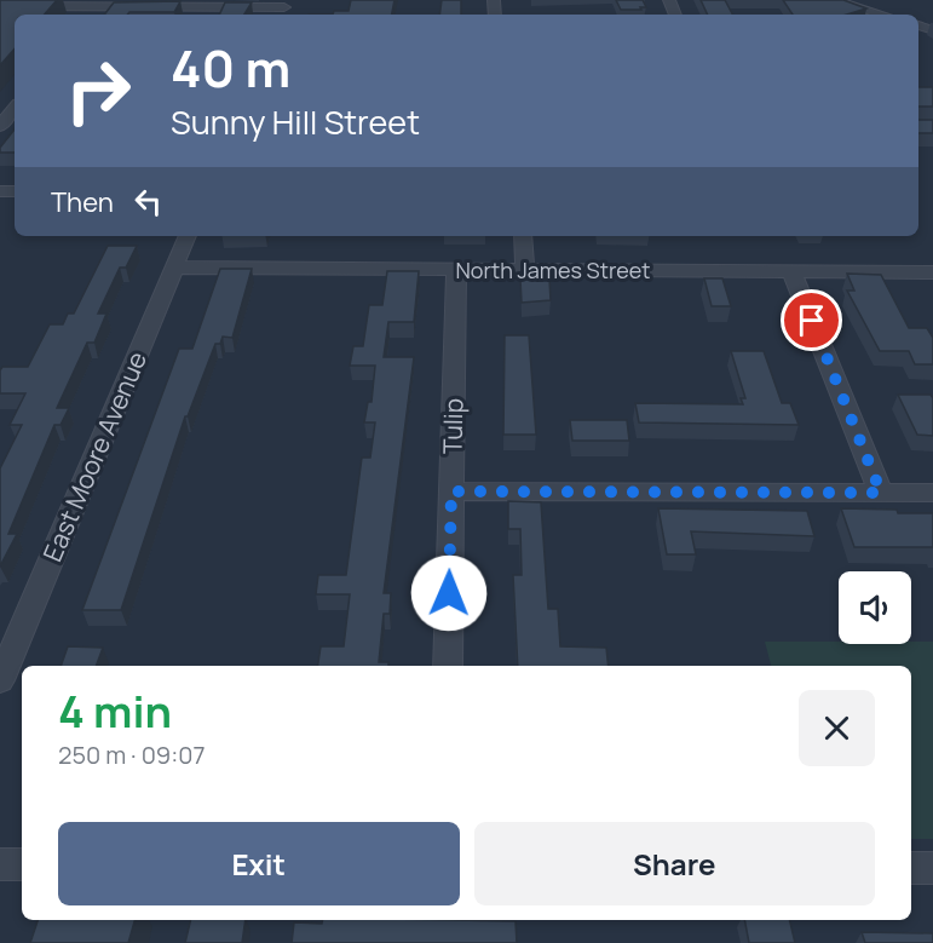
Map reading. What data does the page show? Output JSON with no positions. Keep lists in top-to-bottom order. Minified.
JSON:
{"streets":{"street":["North James Street","Tulip","East Moore Avenue"]},"crossings":[["North James Street","Tulip"],["North James Street","East Moore Avenue"]],"page":{"turn":["40 m","Sunny Hill Street"],"then":"Then","heading":["4 min","250 m · 09:07"],"buttons":["Exit","Share"]}}
